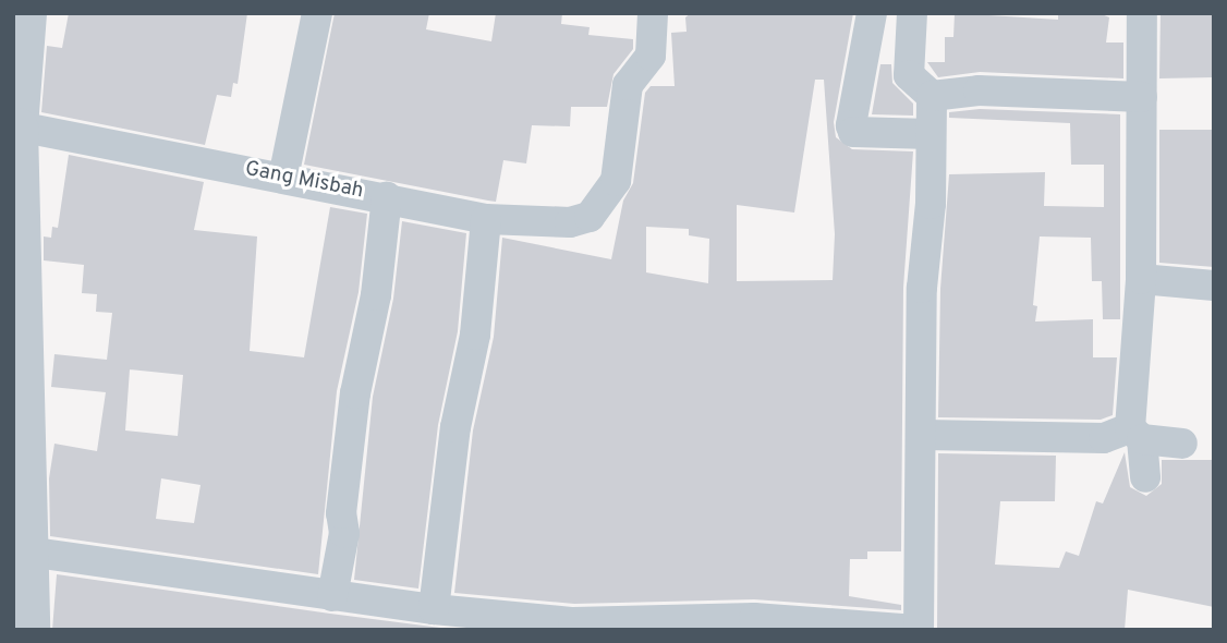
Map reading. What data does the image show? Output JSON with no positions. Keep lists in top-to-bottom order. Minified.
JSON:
{"streets":{"street":["Gang Misbah"]}}
